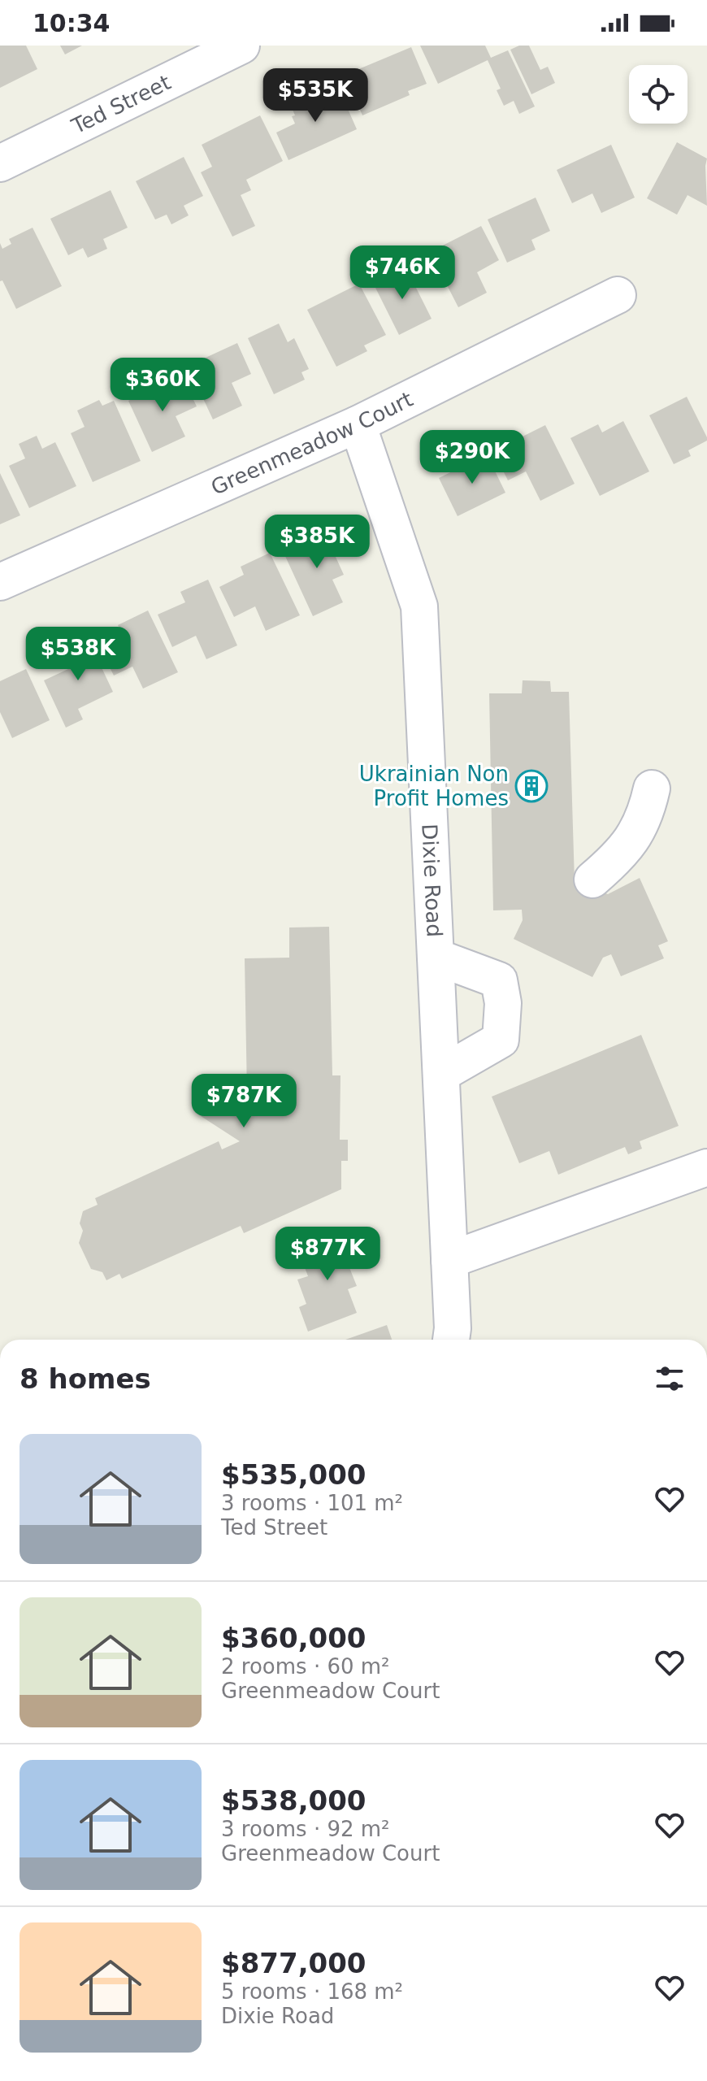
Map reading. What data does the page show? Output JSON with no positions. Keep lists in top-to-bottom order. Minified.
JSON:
{"streets":{"street":["Ted Street","Greenmeadow Court","Dixie Road"]},"crossings":[["Greenmeadow Court","Dixie Road"]],"places":{"building":["Ukrainian Non Profit Homes"]},"page":{"status":"10:34","price":["$535K","$746K","$360K","$290K","$385K","$538K","$787K","$877K"],"heading":"8 homes","list":[{"name":"$535,000","note":"3 rooms · 101 m² · Ted Street"},{"name":"$360,000","note":"2 rooms · 60 m² · Greenmeadow Court"},{"name":"$538,000","note":"3 rooms · 92 m² · Greenmeadow Court"},{"name":"$877,000","note":"5 rooms · 168 m² · Dixie Road"}]}}
